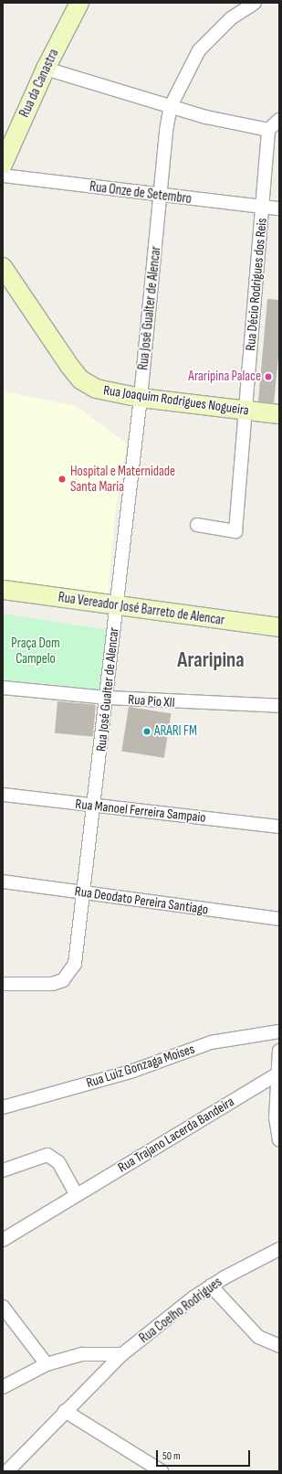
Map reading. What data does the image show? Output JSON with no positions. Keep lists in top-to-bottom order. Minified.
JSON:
{"streets":{"main road":["Rua da Canastra","Rua Joaquim Rodrigues Nogueira","Rua Vereador José Barreto de Alencar"],"street":["Rua Onze de Setembro","Rua Décio Rodrigues dos Reis","Rua José Gualter de Alencar","Rua Pio XII","Rua Manoel Ferreira Sampaio","Rua Deodato Pereira Santiago","Rua Luiz Gonzaga Moises","Rua Trajano Lacerda Bandeira","Rua Coelho Rodrigues"]},"crossings":[["Rua Onze de Setembro","Rua Décio Rodrigues dos Reis"],["Rua Onze de Setembro","Rua José Gualter de Alencar"],["Rua Décio Rodrigues dos Reis","Rua Joaquim Rodrigues Nogueira"],["Rua José Gualter de Alencar","Rua Joaquim Rodrigues Nogueira"],["Rua José Gualter de Alencar","Rua Vereador José Barreto de Alencar"],["Rua José Gualter de Alencar","Rua Pio XII"],["Rua José Gualter de Alencar","Rua Manoel Ferreira Sampaio"],["Rua José Gualter de Alencar","Rua Deodato Pereira Santiago"]],"districts":["Araripina"],"parks":["Praça Dom Campelo"],"places":["Araripina Palace","Hospital e Maternidade Santa Maria","ARARI FM"],"scale_bar":"50 m"}
